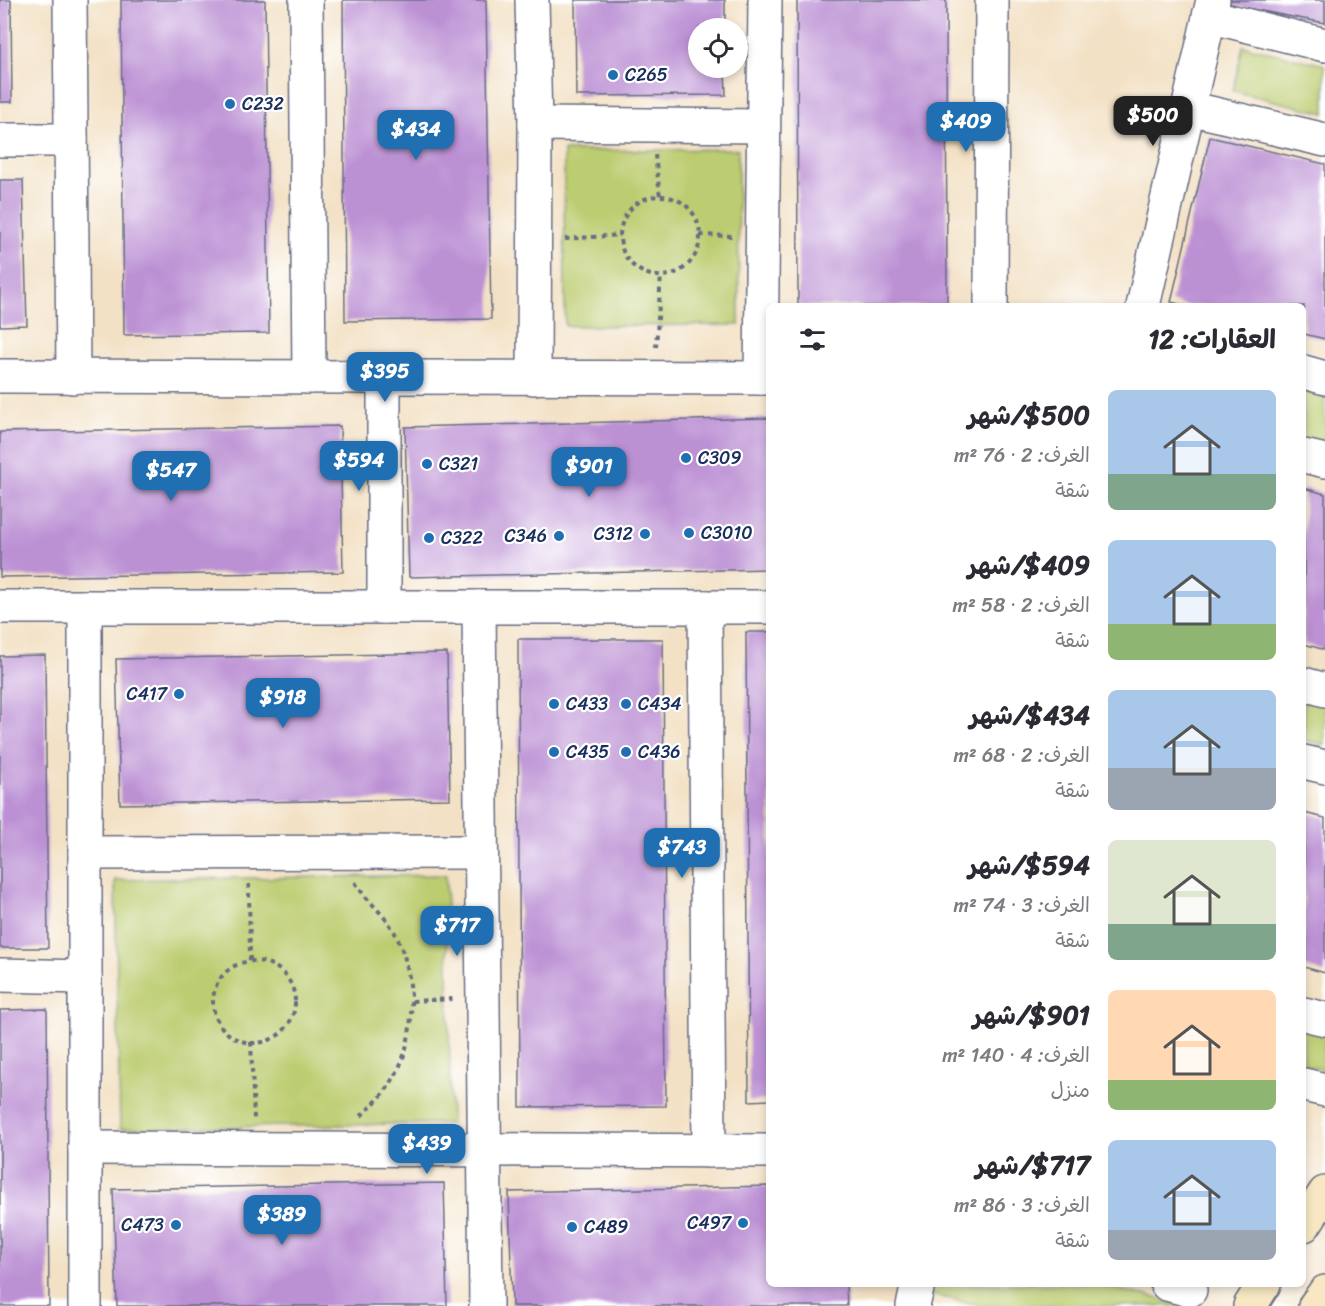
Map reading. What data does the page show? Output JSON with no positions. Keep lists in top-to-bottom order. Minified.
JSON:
{"places":["C265","C232","C309","C321","C3010","C312","C346","C322","C417","C433","C434","C435","C436","C497","C473","C489"],"page":{"price":["$500","$409","$434","$395","$594","$901","$547","$918","$743","$717","$439","$389"],"heading":"العقارات: 12","list":[{"name":"$500/شهر","note":"الغرف: 2 · 76 m² · شقة"},{"name":"$409/شهر","note":"الغرف: 2 · 58 m² · شقة"},{"name":"$434/شهر","note":"الغرف: 2 · 68 m² · شقة"},{"name":"$594/شهر","note":"الغرف: 3 · 74 m² · شقة"},{"name":"$901/شهر","note":"الغرف: 4 · 140 m² · منزل"},{"name":"$717/شهر","note":"الغرف: 3 · 86 m² · شقة"}]}}
